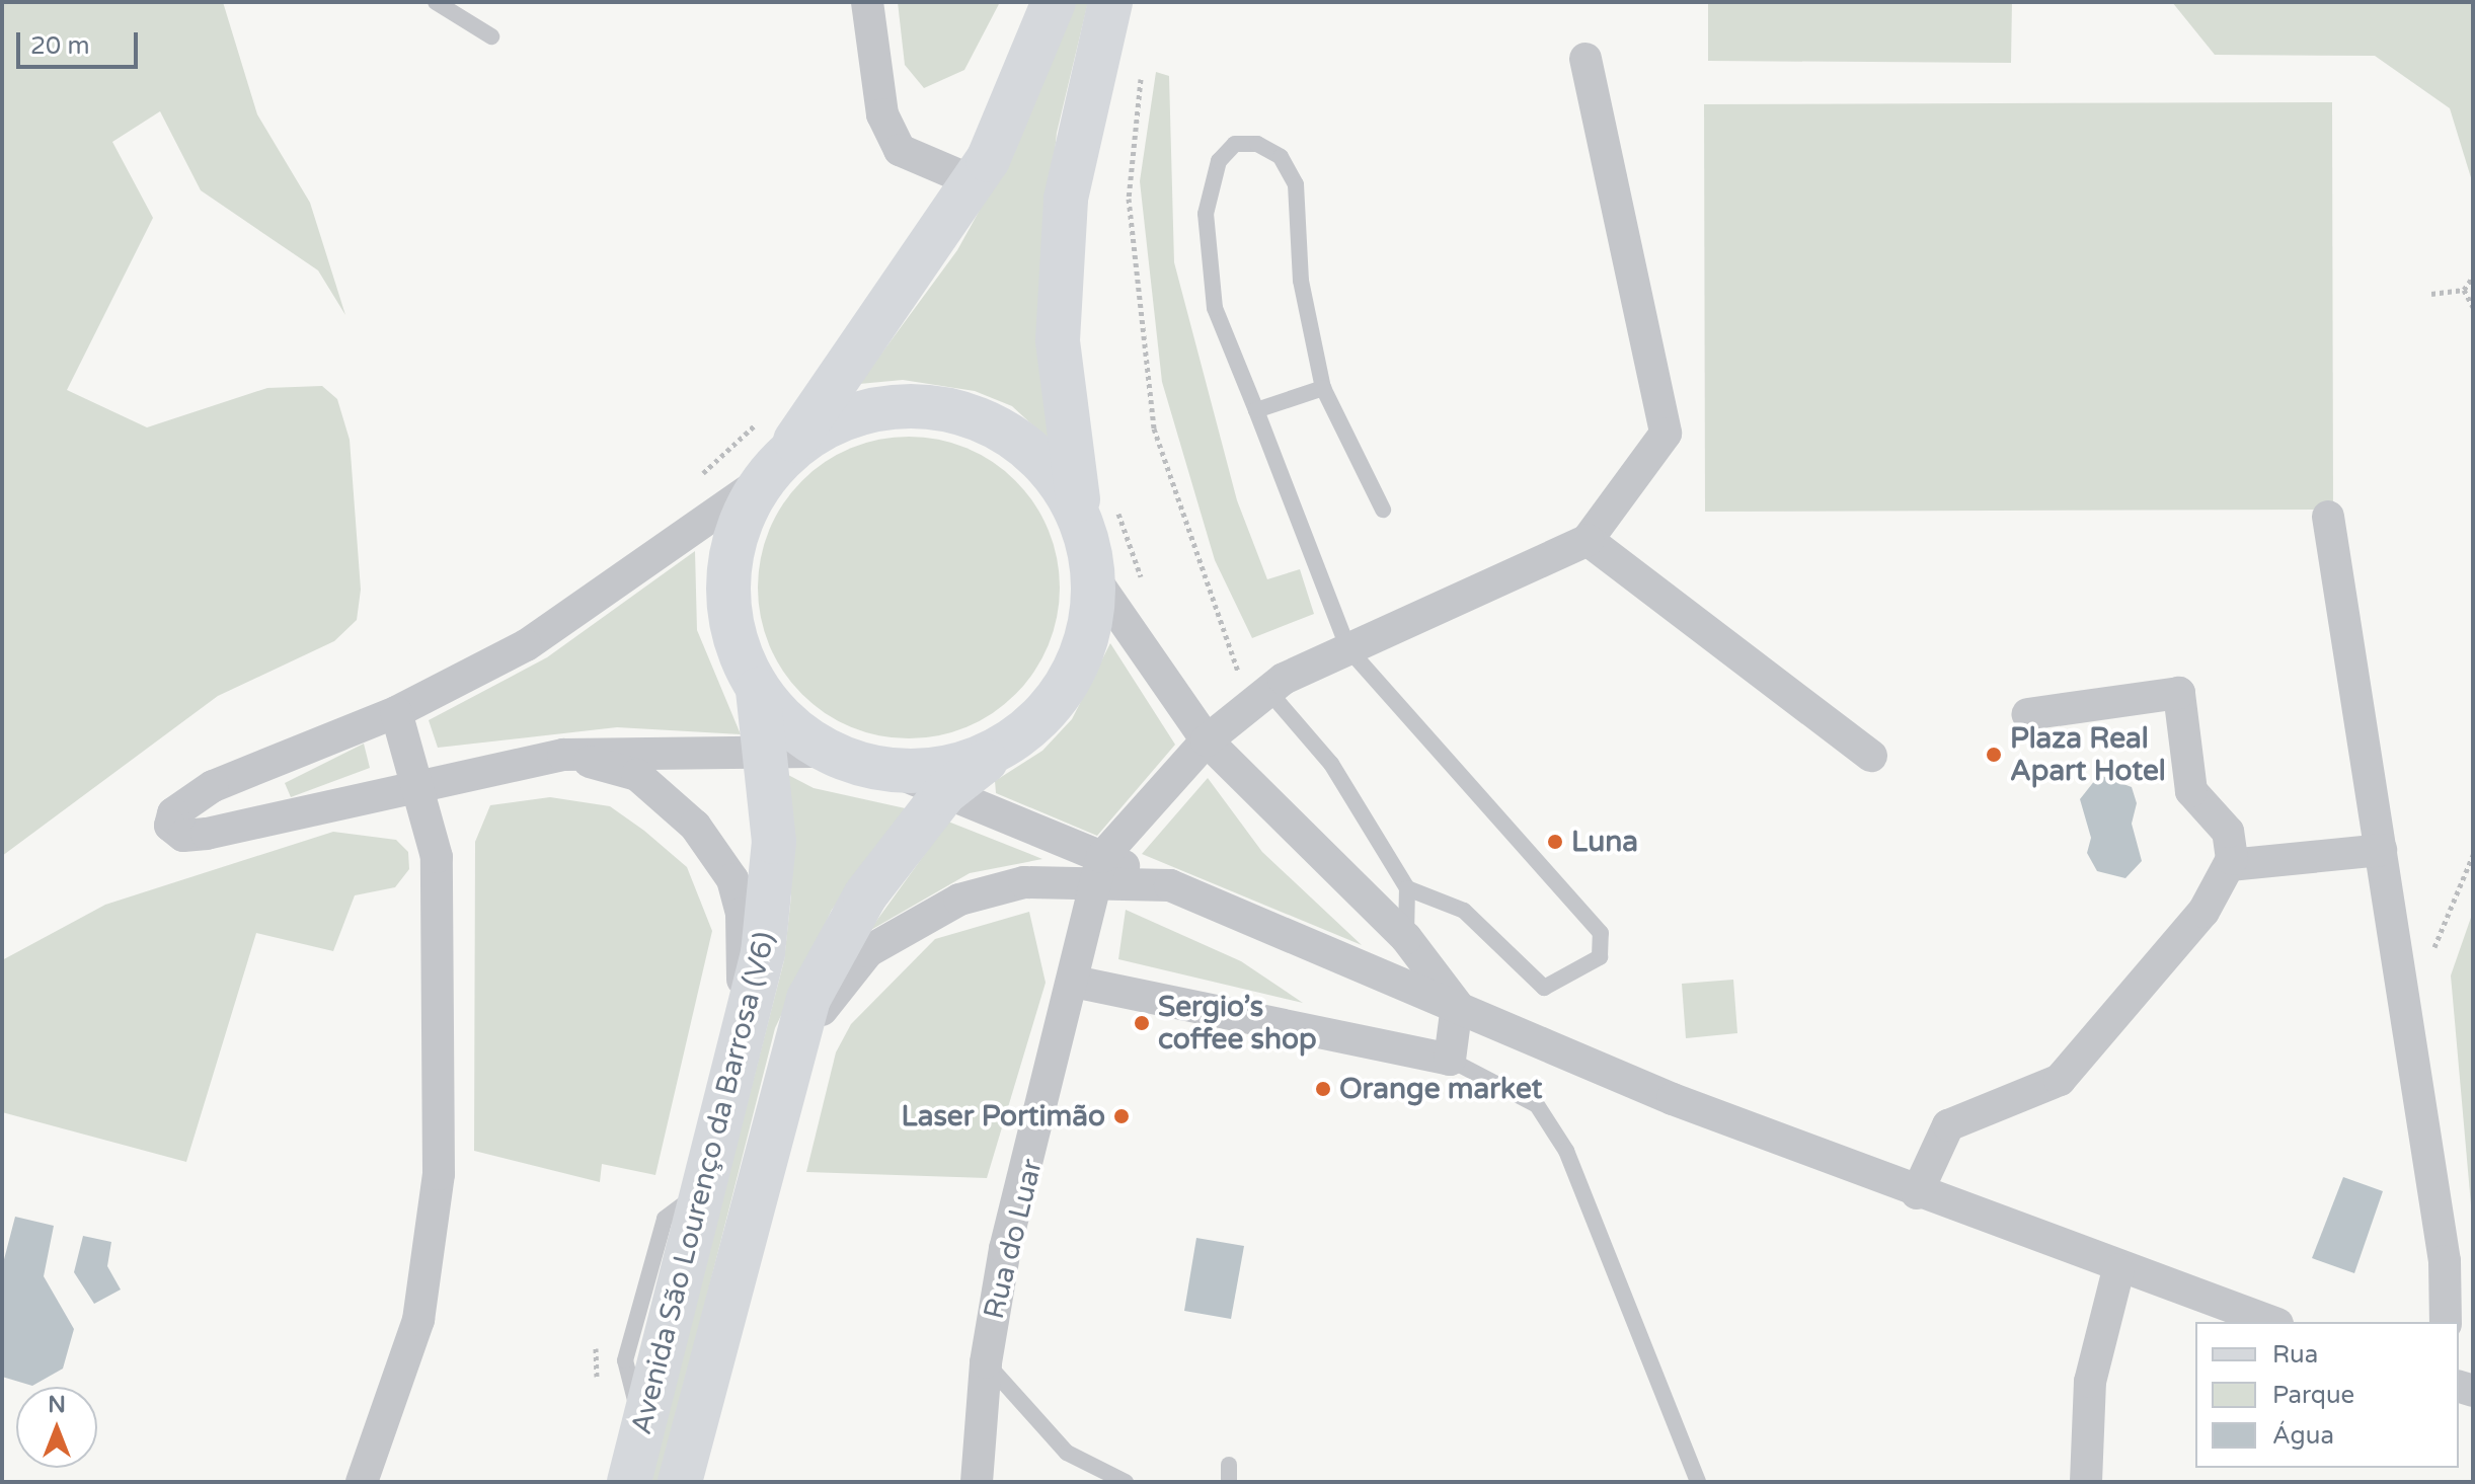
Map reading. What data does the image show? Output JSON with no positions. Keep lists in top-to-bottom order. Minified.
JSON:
{"streets":{"main road":["Avenida São Lourenço da Barrosa (V6)"],"street":["Rua do Luar"]},"places":["Plaza Real Apart Hotel","Luna","Sergio’s coffee shop","Orange market","Laser Portimão"],"legend":["Rua","Parque","Água"],"scale_bar":"20 m","north":"top"}
